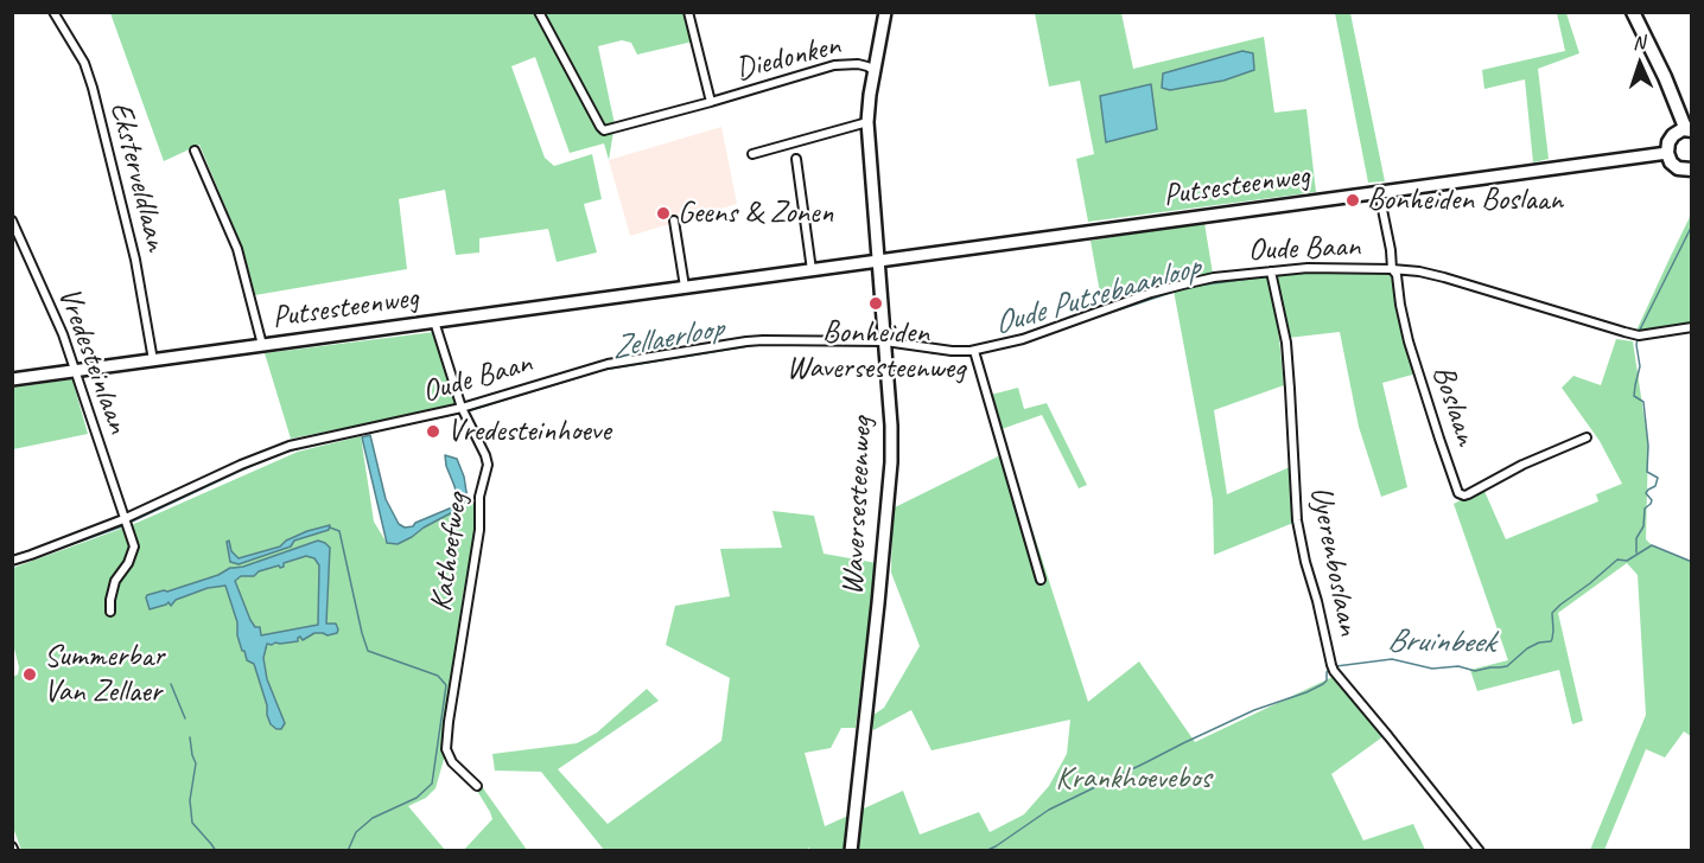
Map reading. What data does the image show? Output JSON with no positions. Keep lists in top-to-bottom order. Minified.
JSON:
{"streets":{"main road":["Putsesteenweg","Waversesteenweg"],"street":["Diedonken","Eksterveldlaan","Oude Baan","Vredesteinlaan","Boslaan","Kathoefweg","Uyerenboslaan"]},"crossings":[["Diedonken","Waversesteenweg"],["Eksterveldlaan","Putsesteenweg"],["Putsesteenweg","Vredesteinlaan"],["Putsesteenweg","Boslaan"],["Putsesteenweg","Waversesteenweg"],["Putsesteenweg","Kathoefweg"],["Oude Baan","Vredesteinlaan"],["Oude Baan","Boslaan"],["Oude Baan","Waversesteenweg"],["Oude Baan","Kathoefweg"],["Oude Baan","Uyerenboslaan"]],"water":["Oude Putsebaanloop","Zellaerloop","Bruinbeek"],"parks":["Krankhoevebos"],"places":["Bonheiden Boslaan","Geens & Zonen","Bonheiden Waversesteenweg","Vredesteinhoeve","Summerbar Van Zellaer"],"north":"top"}
